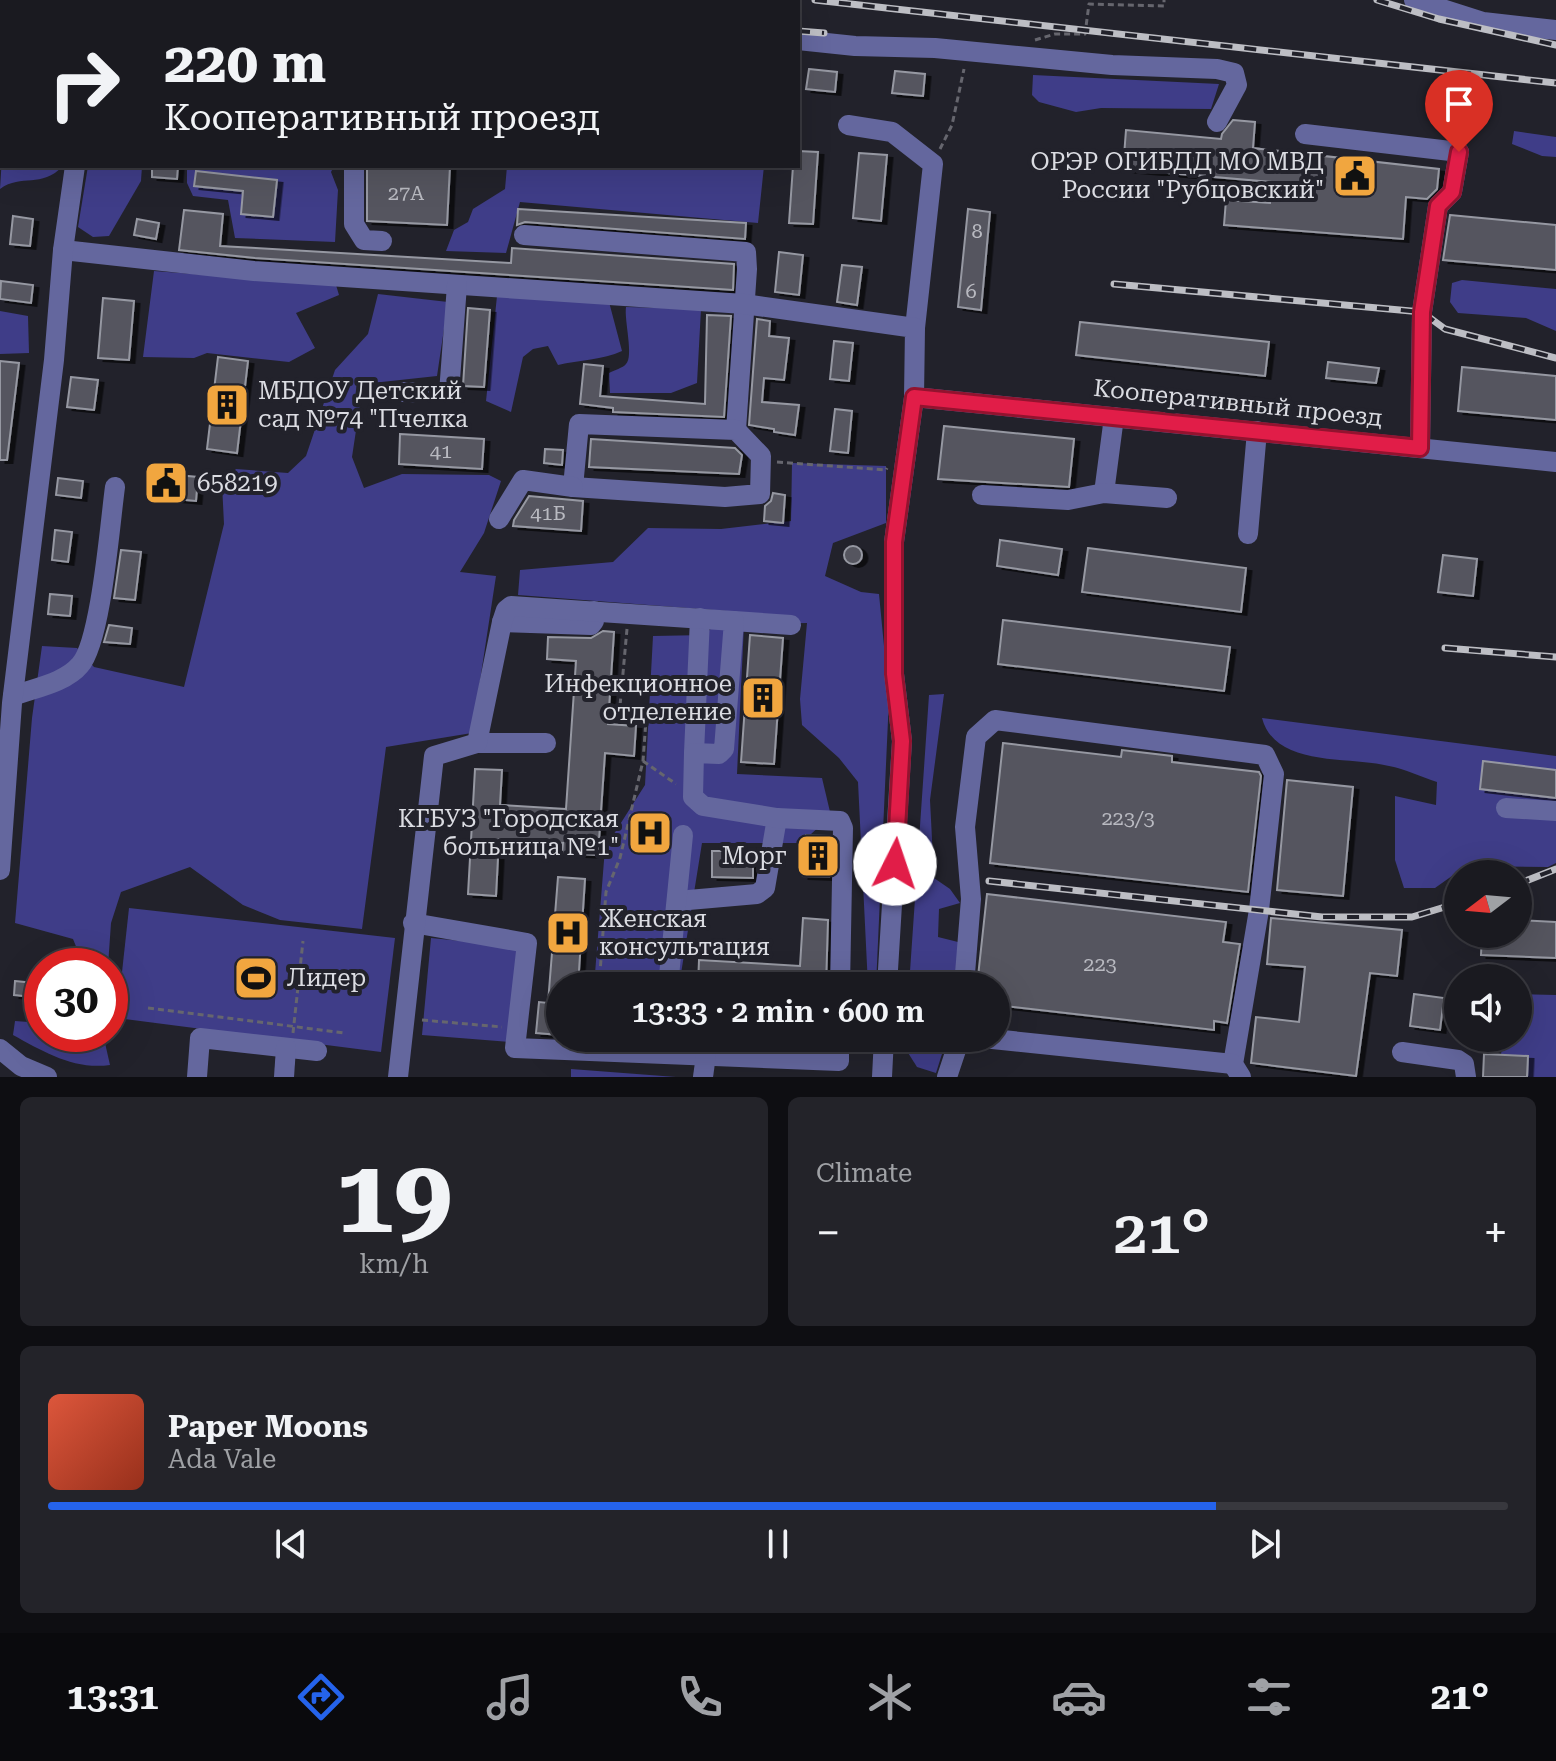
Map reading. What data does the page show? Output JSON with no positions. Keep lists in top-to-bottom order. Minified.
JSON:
{"streets":{"street":["Кооперативный проезд"]},"places":{"public building":["ОРЭР ОГИБДД МО МВД России \"Рубцовский\"","658219"],"building":["МБДОУ Детский сад №74 \"Пчелка","Инфекционное отделение","Морг"],"hospital":["КГБУЗ \"Городская больница №1\"","Женская консультация"],"sports":["Лидер"]},"house_numbers":["27А","8","6","41","41Б","223/3","223"],"north":"left","page":{"turn":["220 m","Кооперативный проезд"],"limit":"30","trip":"13:33 · 2 min · 600 m","tile":[["19","km/h"],"Climate"],"heat":["−","21°","+"],"song":["Paper Moons","Ada Vale"],"tabs":["13:31","21°"]}}
